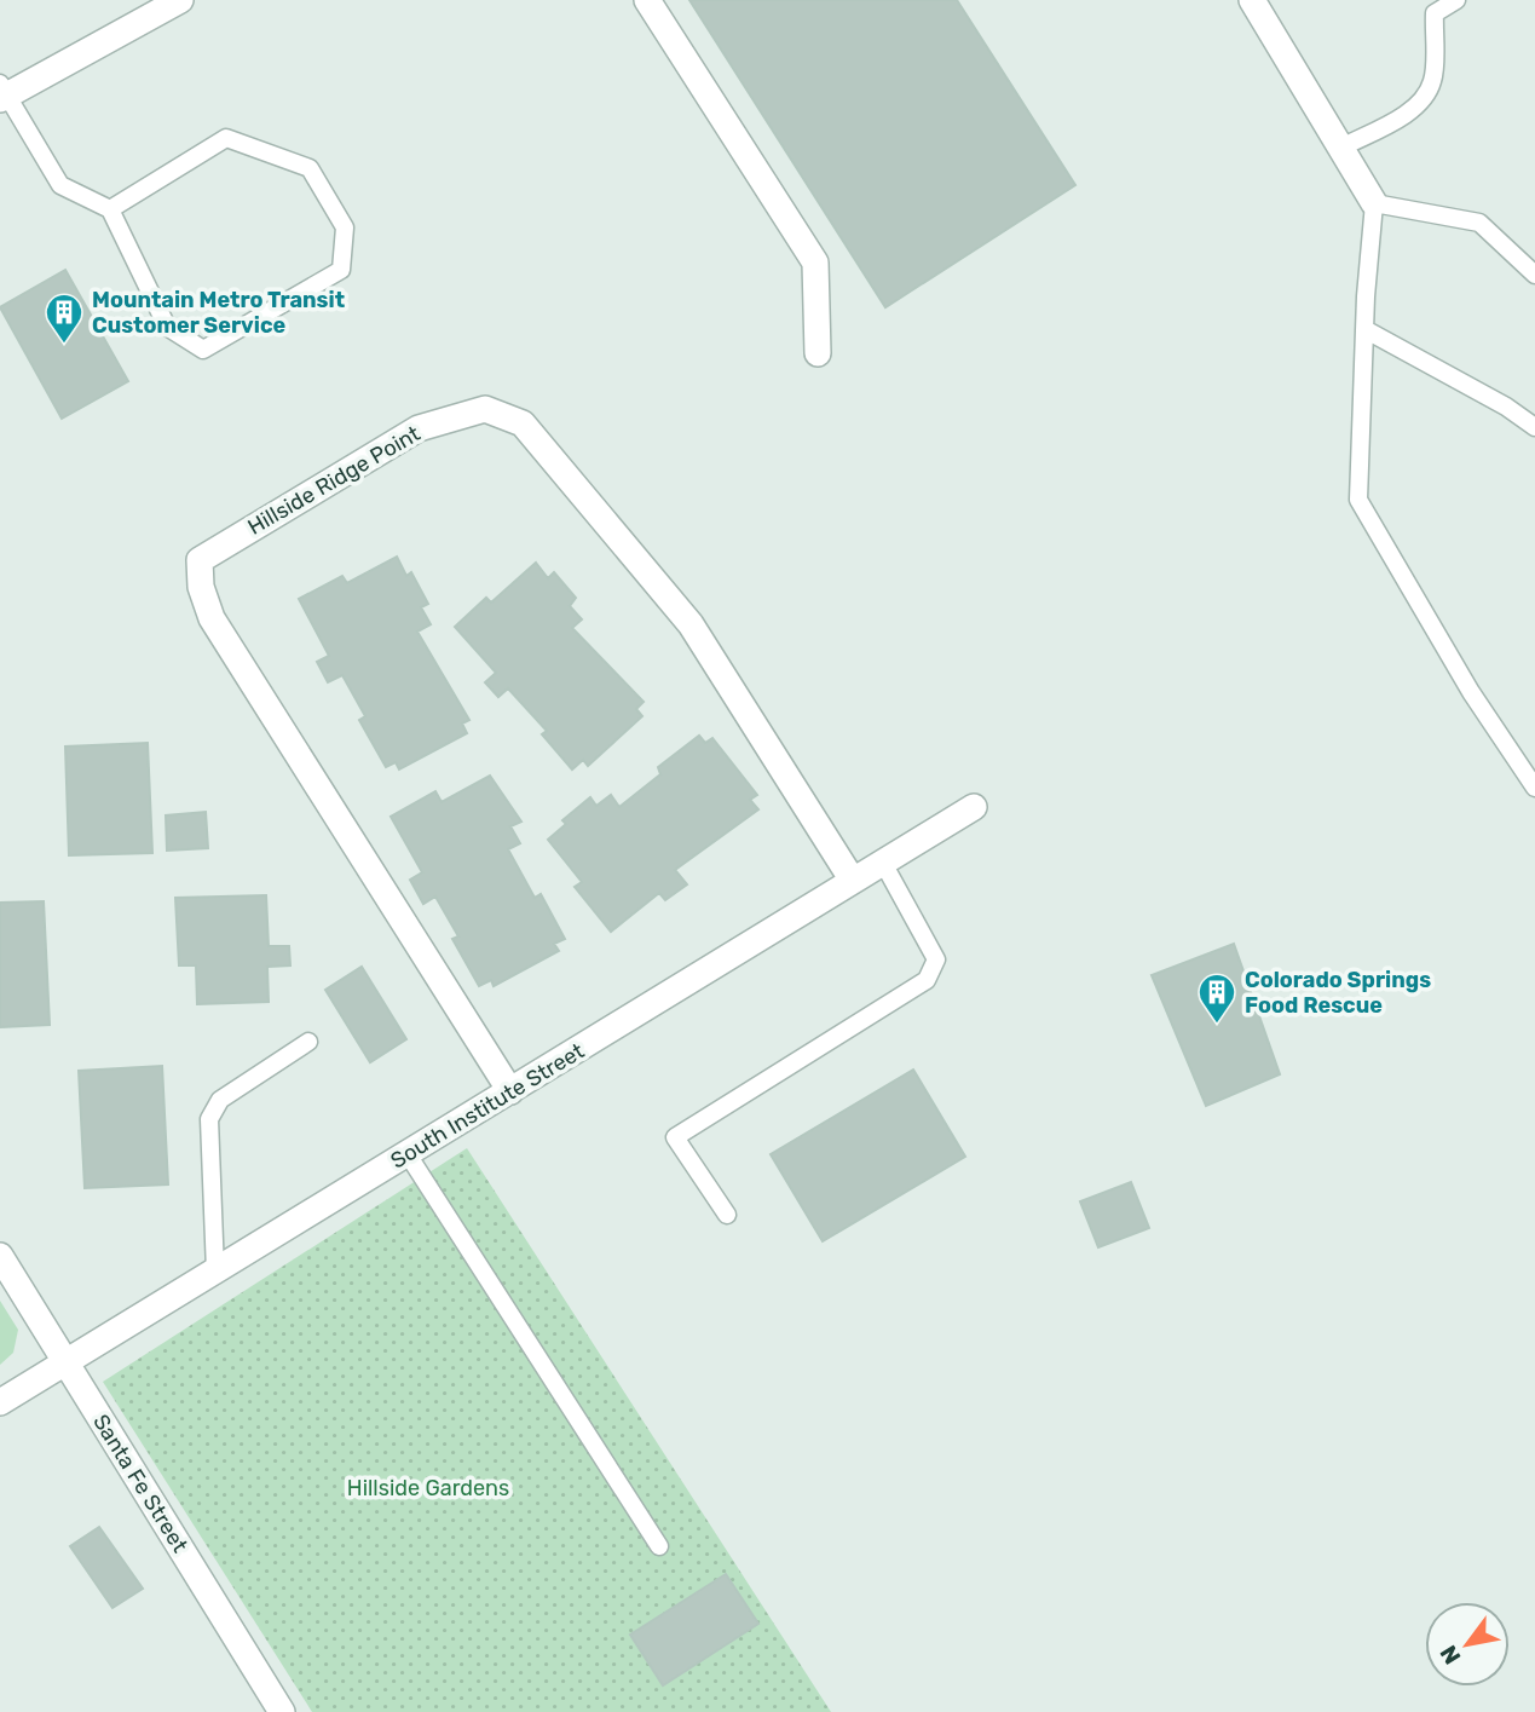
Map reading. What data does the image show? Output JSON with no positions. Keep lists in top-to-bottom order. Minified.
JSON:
{"streets":{"street":["Hillside Ridge Point","South Institute Street","Santa Fe Street"]},"crossings":[["Hillside Ridge Point","South Institute Street"],["South Institute Street","Santa Fe Street"]],"parks":["Hillside Gardens"],"places":{"building":["Mountain Metro Transit Customer Service","Colorado Springs Food Rescue"]},"north":"bottom left"}
